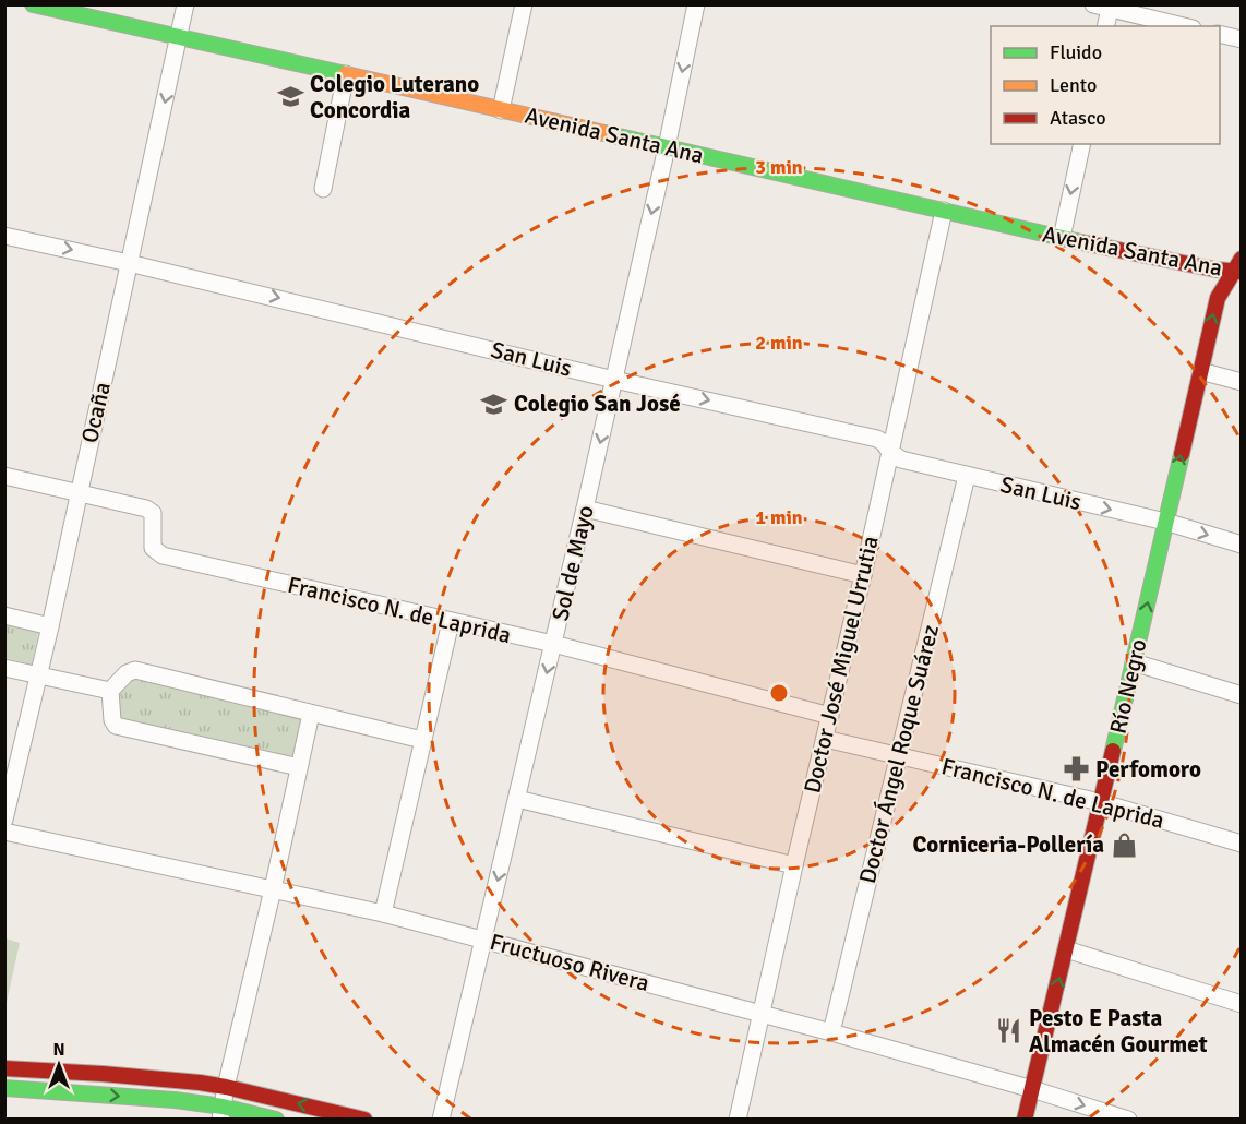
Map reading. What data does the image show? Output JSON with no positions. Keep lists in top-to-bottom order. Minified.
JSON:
{"streets":{"main road":["Avenida Santa Ana","Río Negro"],"street":["San Luis","Ocaña","Sol de Mayo","Francisco N. de Laprida","Doctor José Miguel Urrutia","Doctor Ángel Roque Suárez","Fructuoso Rivera"]},"crossings":[["Avenida Santa Ana","Ocaña"],["Avenida Santa Ana","Sol de Mayo"],["Avenida Santa Ana","Doctor José Miguel Urrutia"],["Avenida Santa Ana","Río Negro"],["San Luis","Ocaña"],["San Luis","Sol de Mayo"],["San Luis","Doctor José Miguel Urrutia"],["San Luis","Río Negro"],["San Luis","Doctor Ángel Roque Suárez"],["Ocaña","Francisco N. de Laprida"],["Sol de Mayo","Francisco N. de Laprida"],["Sol de Mayo","Fructuoso Rivera"],["Francisco N. de Laprida","Doctor José Miguel Urrutia"],["Francisco N. de Laprida","Río Negro"],["Francisco N. de Laprida","Doctor Ángel Roque Suárez"],["Doctor José Miguel Urrutia","Fructuoso Rivera"],["Río Negro","Fructuoso Rivera"],["Doctor Ángel Roque Suárez","Fructuoso Rivera"]],"one_way":["San Luis","Río Negro"],"places":{"school or university":["Colegio Luterano Concordia","Colegio San José"],"pharmacy":["Perfomoro"],"shop":["Corniceria-Pollería"],"restaurant":["Pesto E Pasta Almacén Gourmet"]},"legend":["Fluido","Lento","Atasco"],"north":"top","rings":["3 min","2 min","1 min"]}
